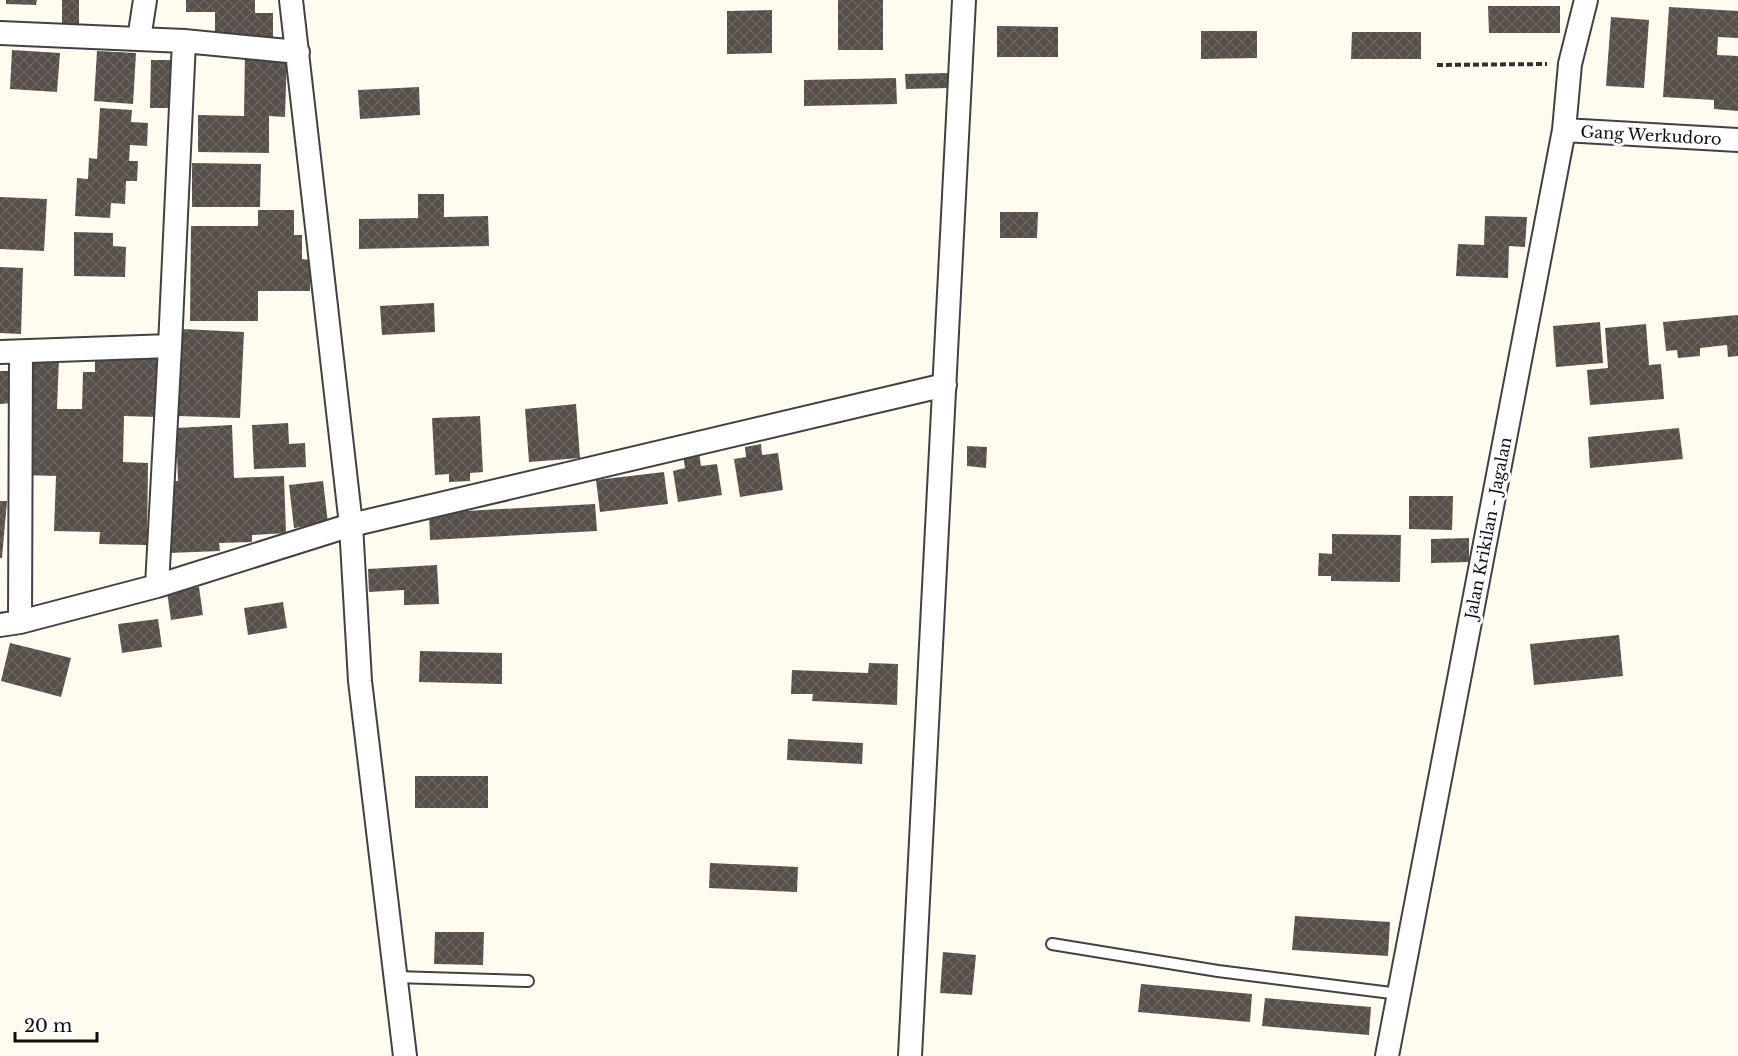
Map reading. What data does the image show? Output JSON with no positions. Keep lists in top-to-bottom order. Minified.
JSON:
{"streets":{"street":["Gang Werkudoro","Jalan Krikilan - Jagalan"]},"crossings":[["Gang Werkudoro","Jalan Krikilan - Jagalan"]],"scale_bar":"20 m"}
